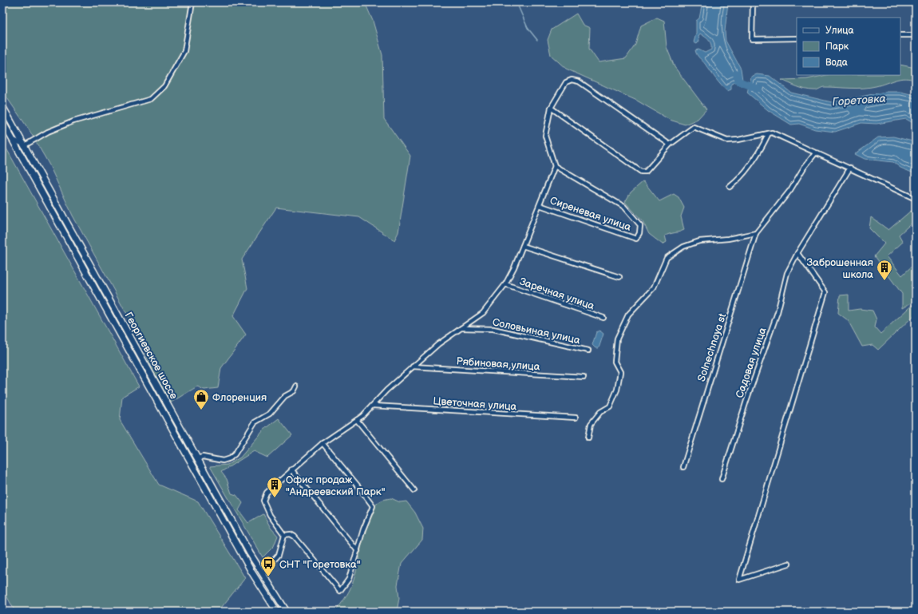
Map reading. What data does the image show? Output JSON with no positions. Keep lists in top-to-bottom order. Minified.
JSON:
{"streets":{"main road":["Георгиевское шоссе"],"street":["Сиреневая улица","Заречная улица","Соловьиная улица","Solnechnaya st","Садовая улица","Рябиновая улица","Цветочная улица"]},"water":["Горетовка"],"places":{"building":["Заброшенная школа","Офис продаж \"Андреевский Парк\""],"shop":["Флоренция"],"bus stop":["СНТ \"Горетовка\""]},"legend":["Улица","Парк","Вода"]}
